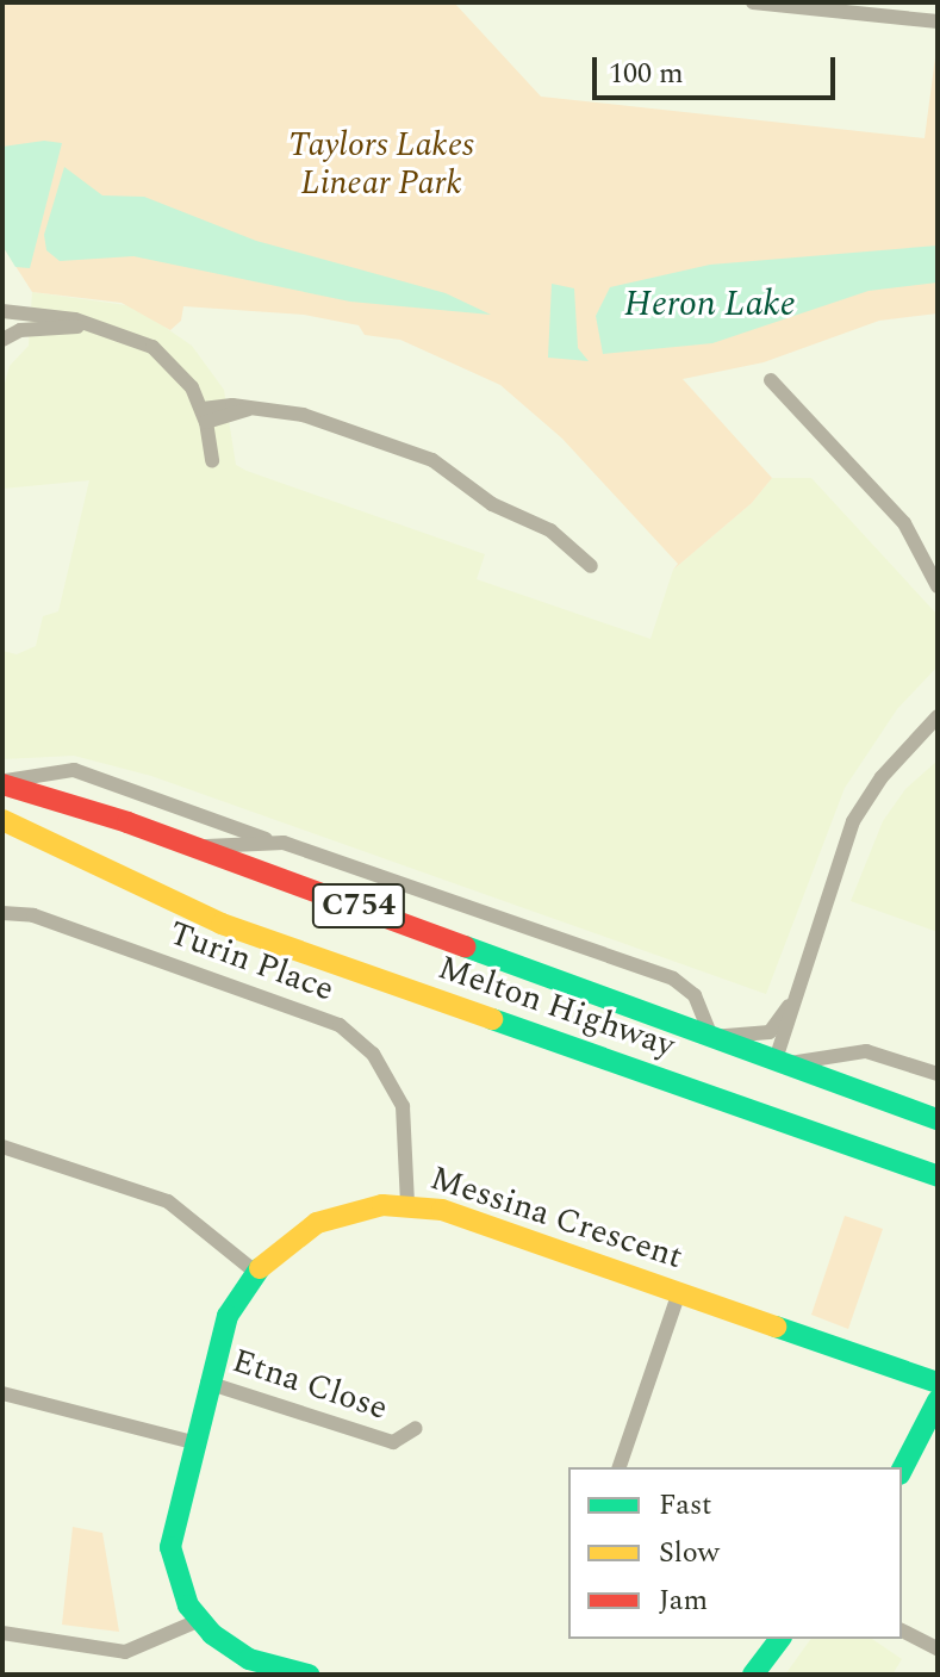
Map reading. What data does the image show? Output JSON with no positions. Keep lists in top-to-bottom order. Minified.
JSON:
{"streets":{"main road":["C754","Melton Highway","Messina Crescent"],"street":["Turin Place","Etna Close"]},"crossings":[["Turin Place","Messina Crescent"],["Messina Crescent","Etna Close"]],"water":["Heron Lake"],"parks":["Taylors Lakes Linear Park"],"legend":["Fast","Slow","Jam"],"scale_bar":"100 m"}
